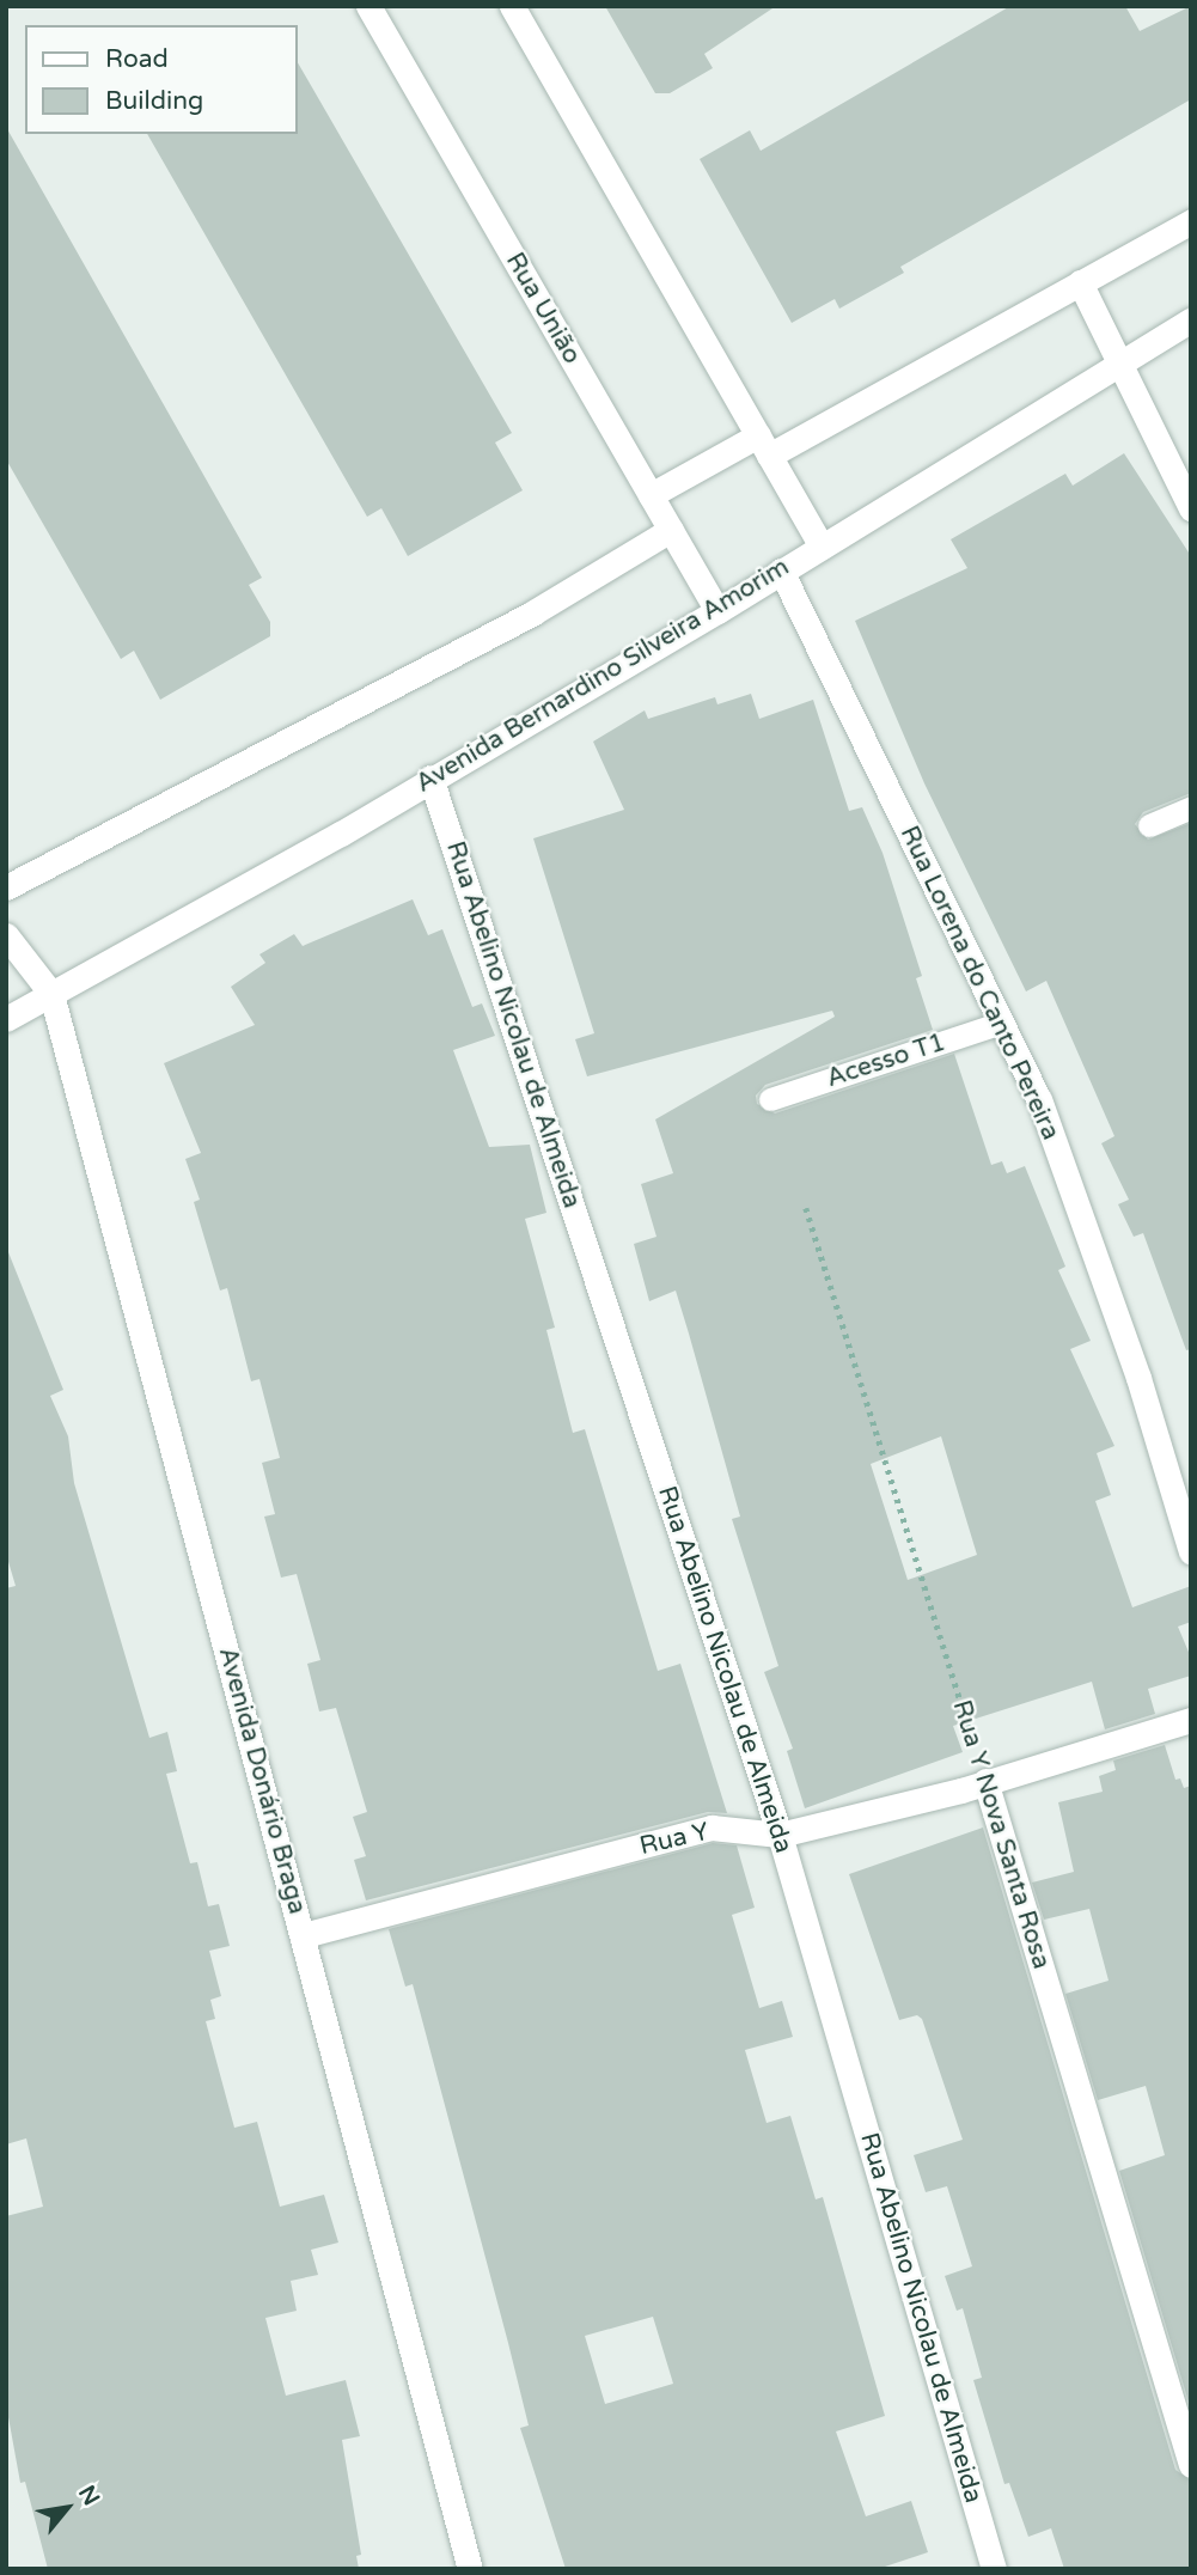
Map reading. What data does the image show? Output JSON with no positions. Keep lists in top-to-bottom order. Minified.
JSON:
{"streets":{"street":["Rua União","Avenida Bernardino Silveira Amorim","Rua Lorena do Canto Pereira","Rua Abelino Nicolau de Almeida","Avenida Donário Braga","Rua Y Nova Santa Rosa","Rua Y"],"lane":["Acesso T1"]},"crossings":[["Rua União","Avenida Bernardino Silveira Amorim"],["Avenida Bernardino Silveira Amorim","Rua Lorena do Canto Pereira"],["Avenida Bernardino Silveira Amorim","Rua Abelino Nicolau de Almeida"],["Avenida Bernardino Silveira Amorim","Avenida Donário Braga"],["Rua Lorena do Canto Pereira","Acesso T1"],["Rua Abelino Nicolau de Almeida","Rua Y"],["Avenida Donário Braga","Rua Y"],["Rua Y Nova Santa Rosa","Rua Y"]],"legend":["Road","Building"],"north":"top right"}
